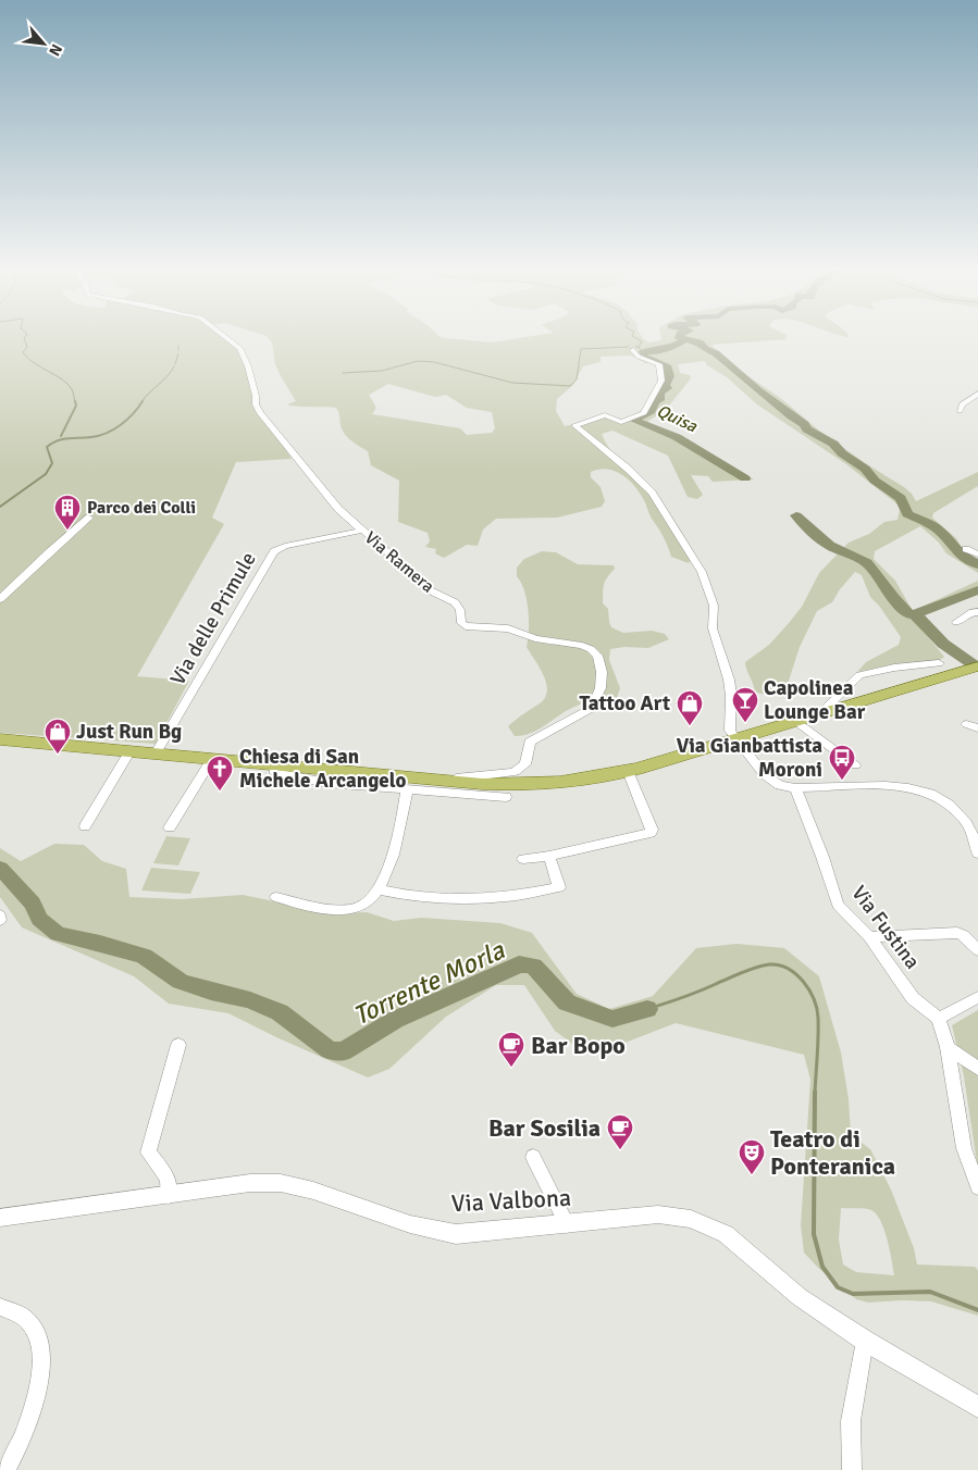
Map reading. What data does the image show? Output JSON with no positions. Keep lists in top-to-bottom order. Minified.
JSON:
{"streets":{"main road":["Via Ramera"],"street":["Via delle Primule","Via Fustina","Via Valbona"]},"crossings":[["Via Ramera","Via delle Primule"]],"water":["Quisa","Torrente Morla"],"places":{"building":["Parco dei Colli"],"bar":["Capolinea Lounge Bar"],"shop":["Tattoo Art","Just Run Bg"],"bus stop":["Via Gianbattista Moroni"],"church":["Chiesa di San Michele Arcangelo"],"cafe":["Bar Bopo","Bar Sosilia"],"theatre":["Teatro di Ponteranica"]},"north":"bottom right"}
